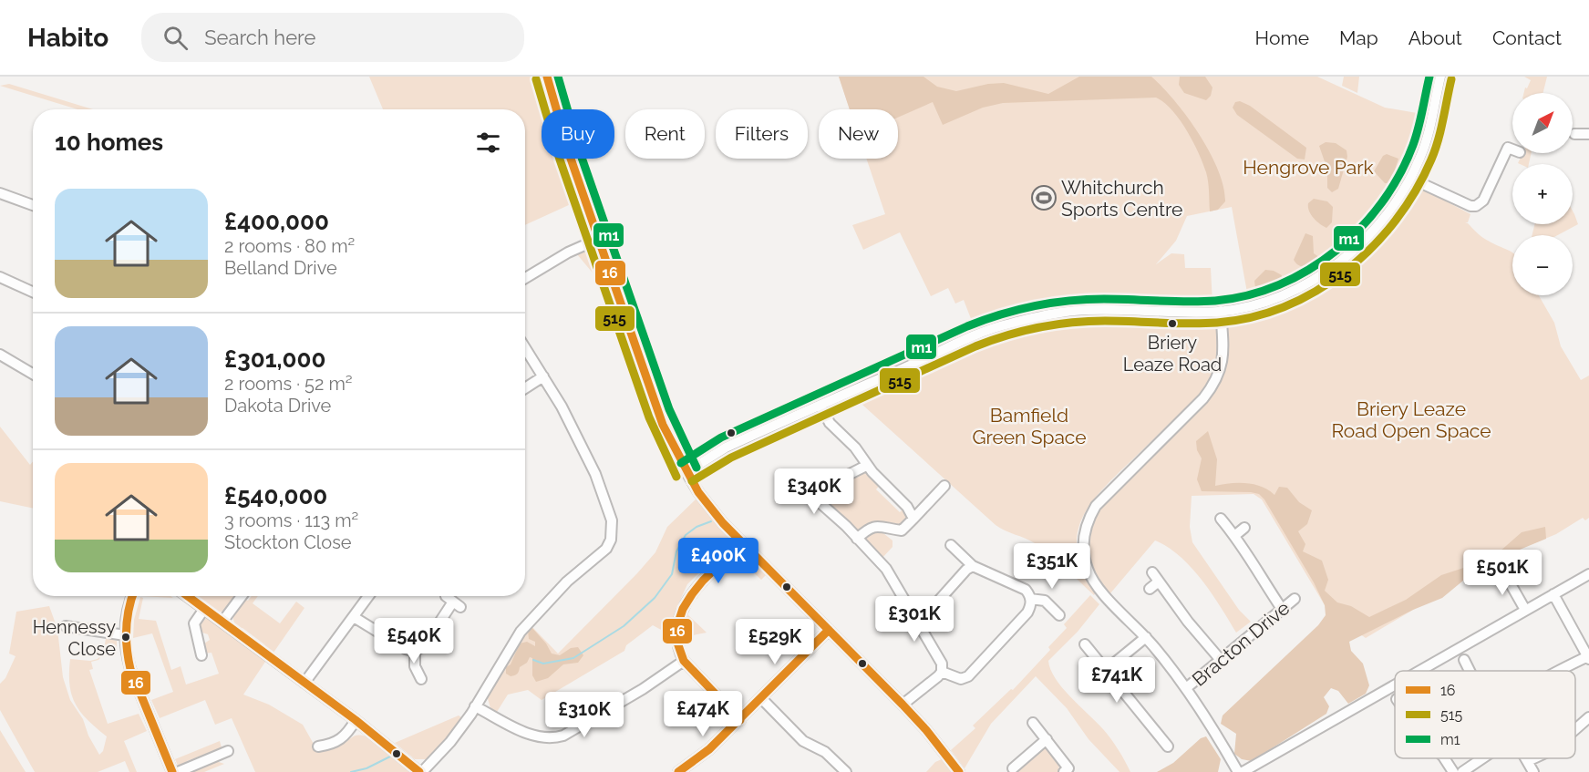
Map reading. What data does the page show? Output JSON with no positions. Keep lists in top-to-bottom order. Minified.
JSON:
{"streets":{"street":["Bracton Drive"]},"parks":["Hengrove Park","Briery Leaze Road Open Space","Bamfield Green Space"],"places":{"sports":["Whitchurch Sports Centre"],"other":["Briery Leaze Road","Hennessy Close"]},"lines":["transit line 16","transit line m1","transit line 515"],"legend":["16","515","m1"],"north":"top right","page":{"header":"Habito","search":"Search here","nav":["Home","Map","About","Contact"],"map_buttons":["+","−"],"chip":["Buy","Rent","Filters","New"],"heading":"10 homes","list":[{"name":"£400,000","note":"2 rooms · 80 m² · Belland Drive"},{"name":"£301,000","note":"2 rooms · 52 m² · Dakota Drive"},{"name":"£540,000","note":"3 rooms · 113 m² · Stockton Close"}],"price":["£340K","£400K","£351K","£501K","£301K","£540K","£529K","£741K","£474K","£310K"]}}
